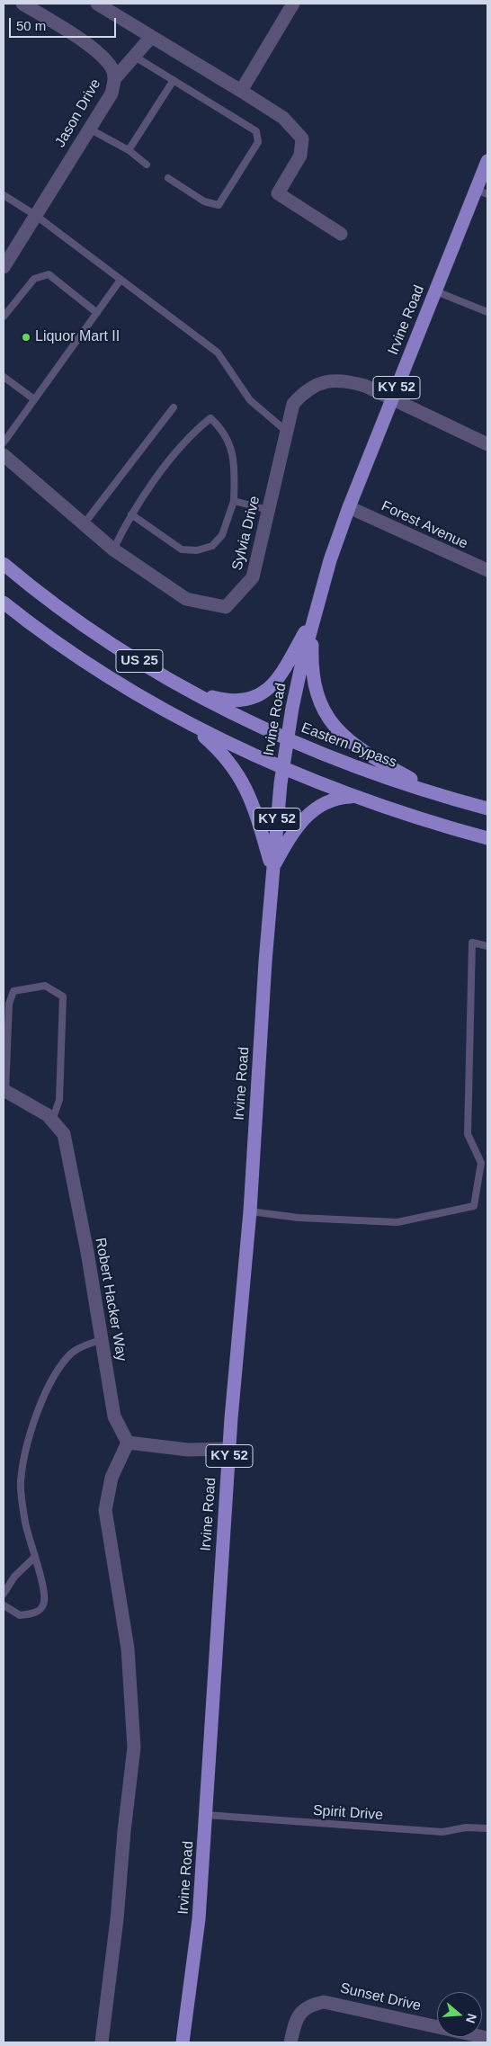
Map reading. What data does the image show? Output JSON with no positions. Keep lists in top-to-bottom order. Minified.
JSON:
{"streets":{"main road":["Irvine Road","KY 52","US 25","Eastern Bypass"],"street":["Jason Drive","Forest Avenue","Sylvia Drive","Robert Hacker Way","Sunset Drive"],"lane":["Spirit Drive"]},"crossings":[["Irvine Road","Forest Avenue"],["Irvine Road","Sylvia Drive"],["Irvine Road","US 25"],["Irvine Road","Eastern Bypass"],["Irvine Road","Spirit Drive"]],"places":["Liquor Mart II"],"scale_bar":"50 m","north":"right"}
